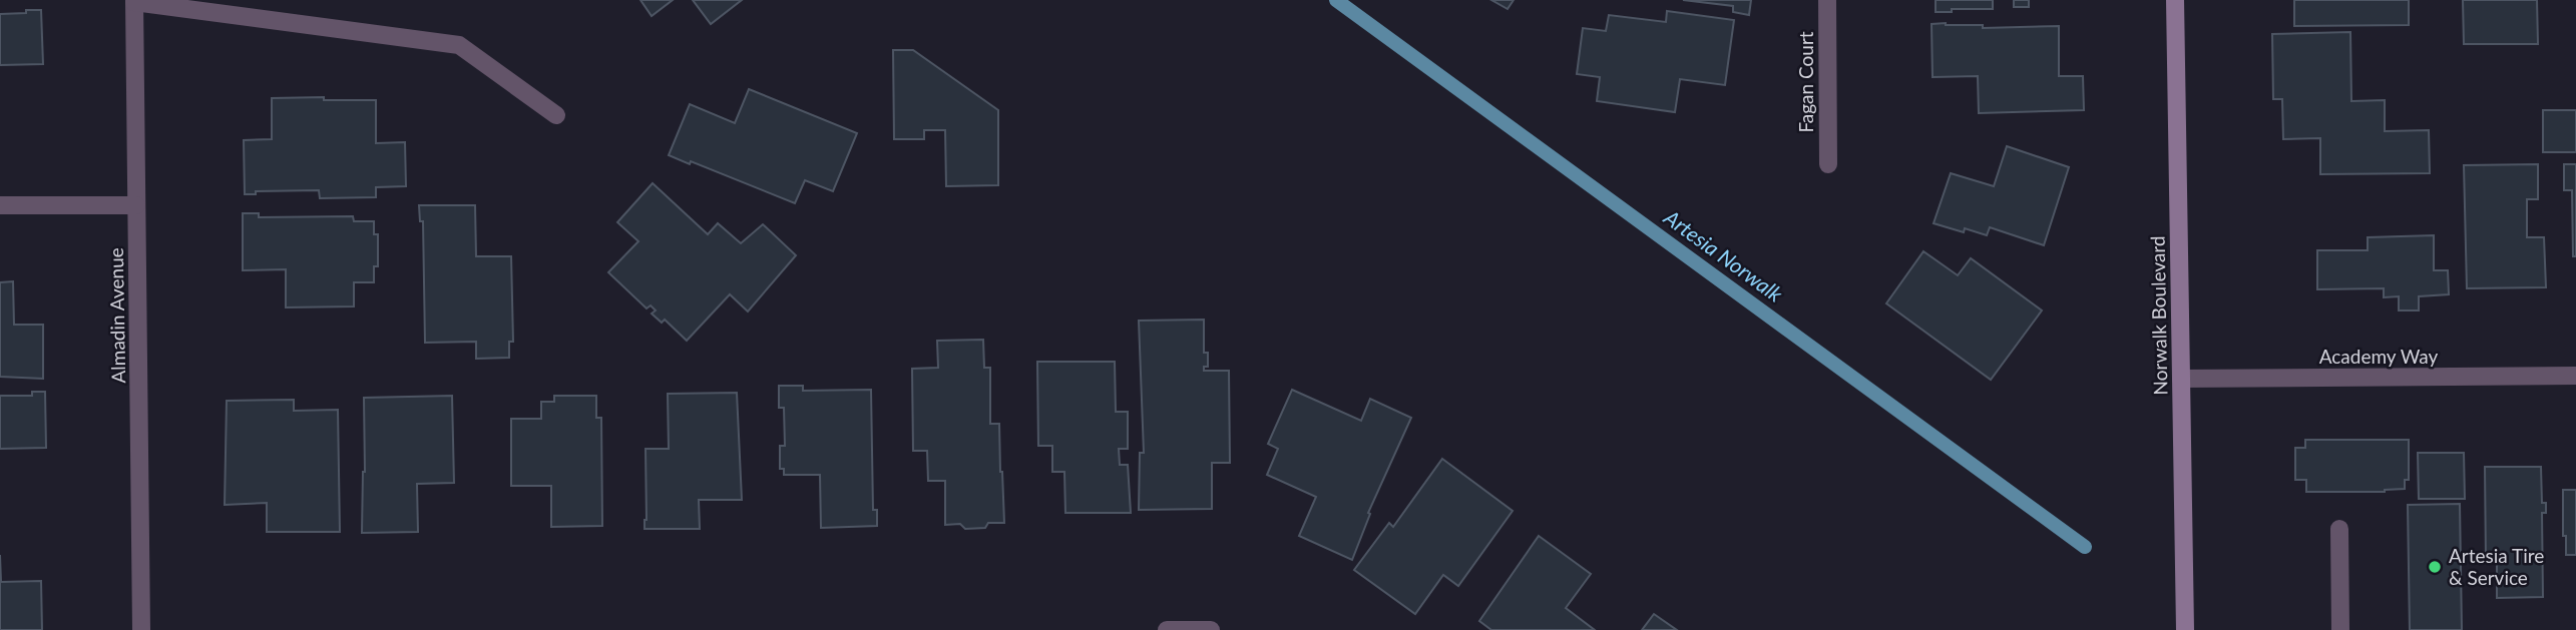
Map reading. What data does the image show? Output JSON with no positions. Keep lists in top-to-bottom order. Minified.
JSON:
{"streets":{"main road":["Norwalk Boulevard"],"street":["Fagan Court","Almadin Avenue","Academy Way"]},"crossings":[["Norwalk Boulevard","Academy Way"]],"water":["Artesia Norwalk"],"places":["Artesia Tire & Service"]}
